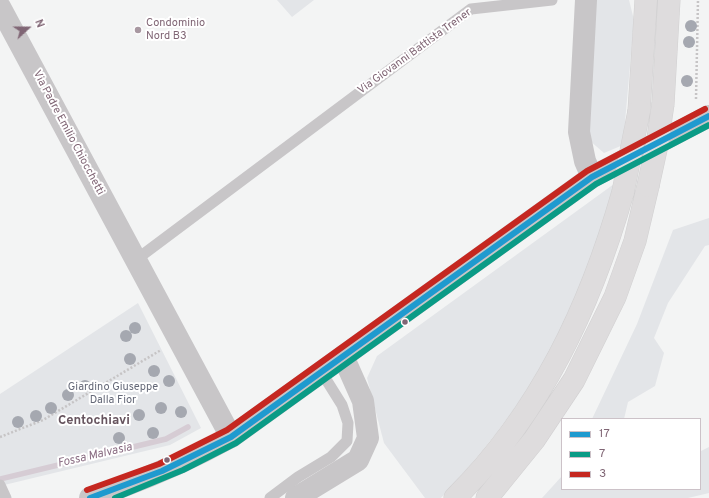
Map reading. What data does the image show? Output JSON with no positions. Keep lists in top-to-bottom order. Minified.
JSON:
{"streets":{"street":["Via Padre Emilio Chiocchetti"],"lane":["Via Giovanni Battista Trener"]},"crossings":[["Via Giovanni Battista Trener","Via Padre Emilio Chiocchetti"]],"districts":["Centochiavi"],"water":["Fossa Malvasia"],"parks":["Giardino Giuseppe Dalla Fior"],"places":["Condominio Nord B3"],"lines":["transit line 3","transit line 17","transit line 7"],"legend":["17","7","3"],"north":"right"}
